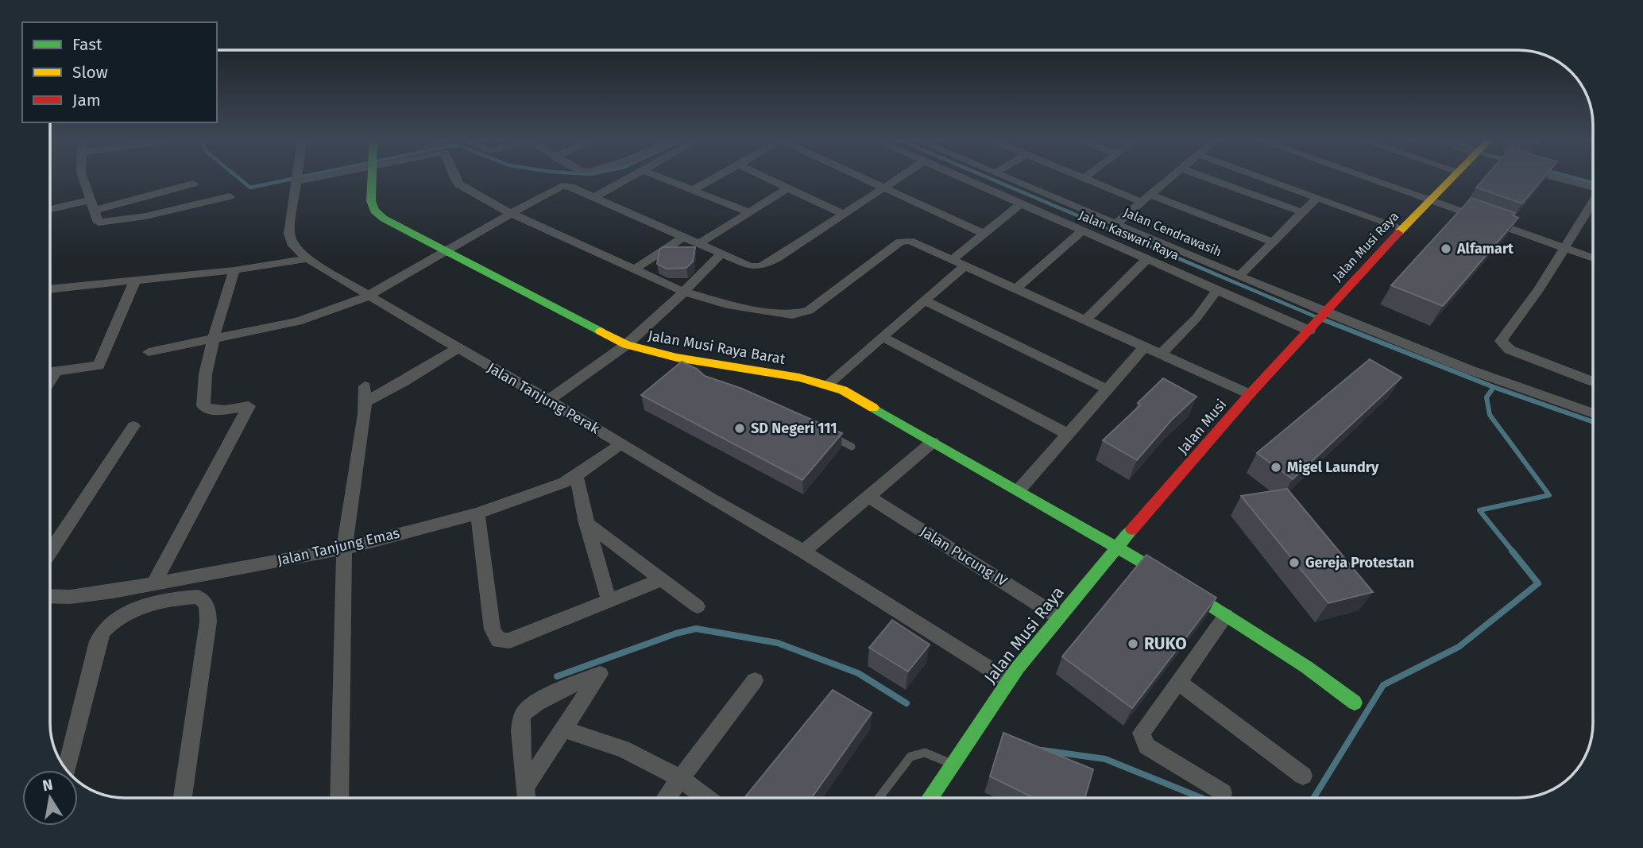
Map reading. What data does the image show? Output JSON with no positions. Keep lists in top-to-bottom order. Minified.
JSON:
{"streets":{"street":["Jalan Cendrawasih","Jalan Kaswari Raya","Jalan Musi Raya","Jalan Musi Raya Barat","Jalan Tanjung Perak","Jalan Musi","Jalan Tanjung Emas","Jalan Pucung IV"]},"crossings":[["Jalan Cendrawasih","Jalan Musi Raya"],["Jalan Kaswari Raya","Jalan Musi Raya"],["Jalan Kaswari Raya","Jalan Musi"],["Jalan Musi Raya","Jalan Musi Raya Barat"],["Jalan Musi Raya","Jalan Tanjung Perak"],["Jalan Musi Raya","Jalan Musi"],["Jalan Musi Raya","Jalan Pucung IV"],["Jalan Musi Raya Barat","Jalan Musi"],["Jalan Tanjung Perak","Jalan Tanjung Emas"]],"places":["Alfamart","SD Negeri 111","Migel Laundry","Gereja Protestan","RUKO"],"legend":["Fast","Slow","Jam"],"north":"top"}
